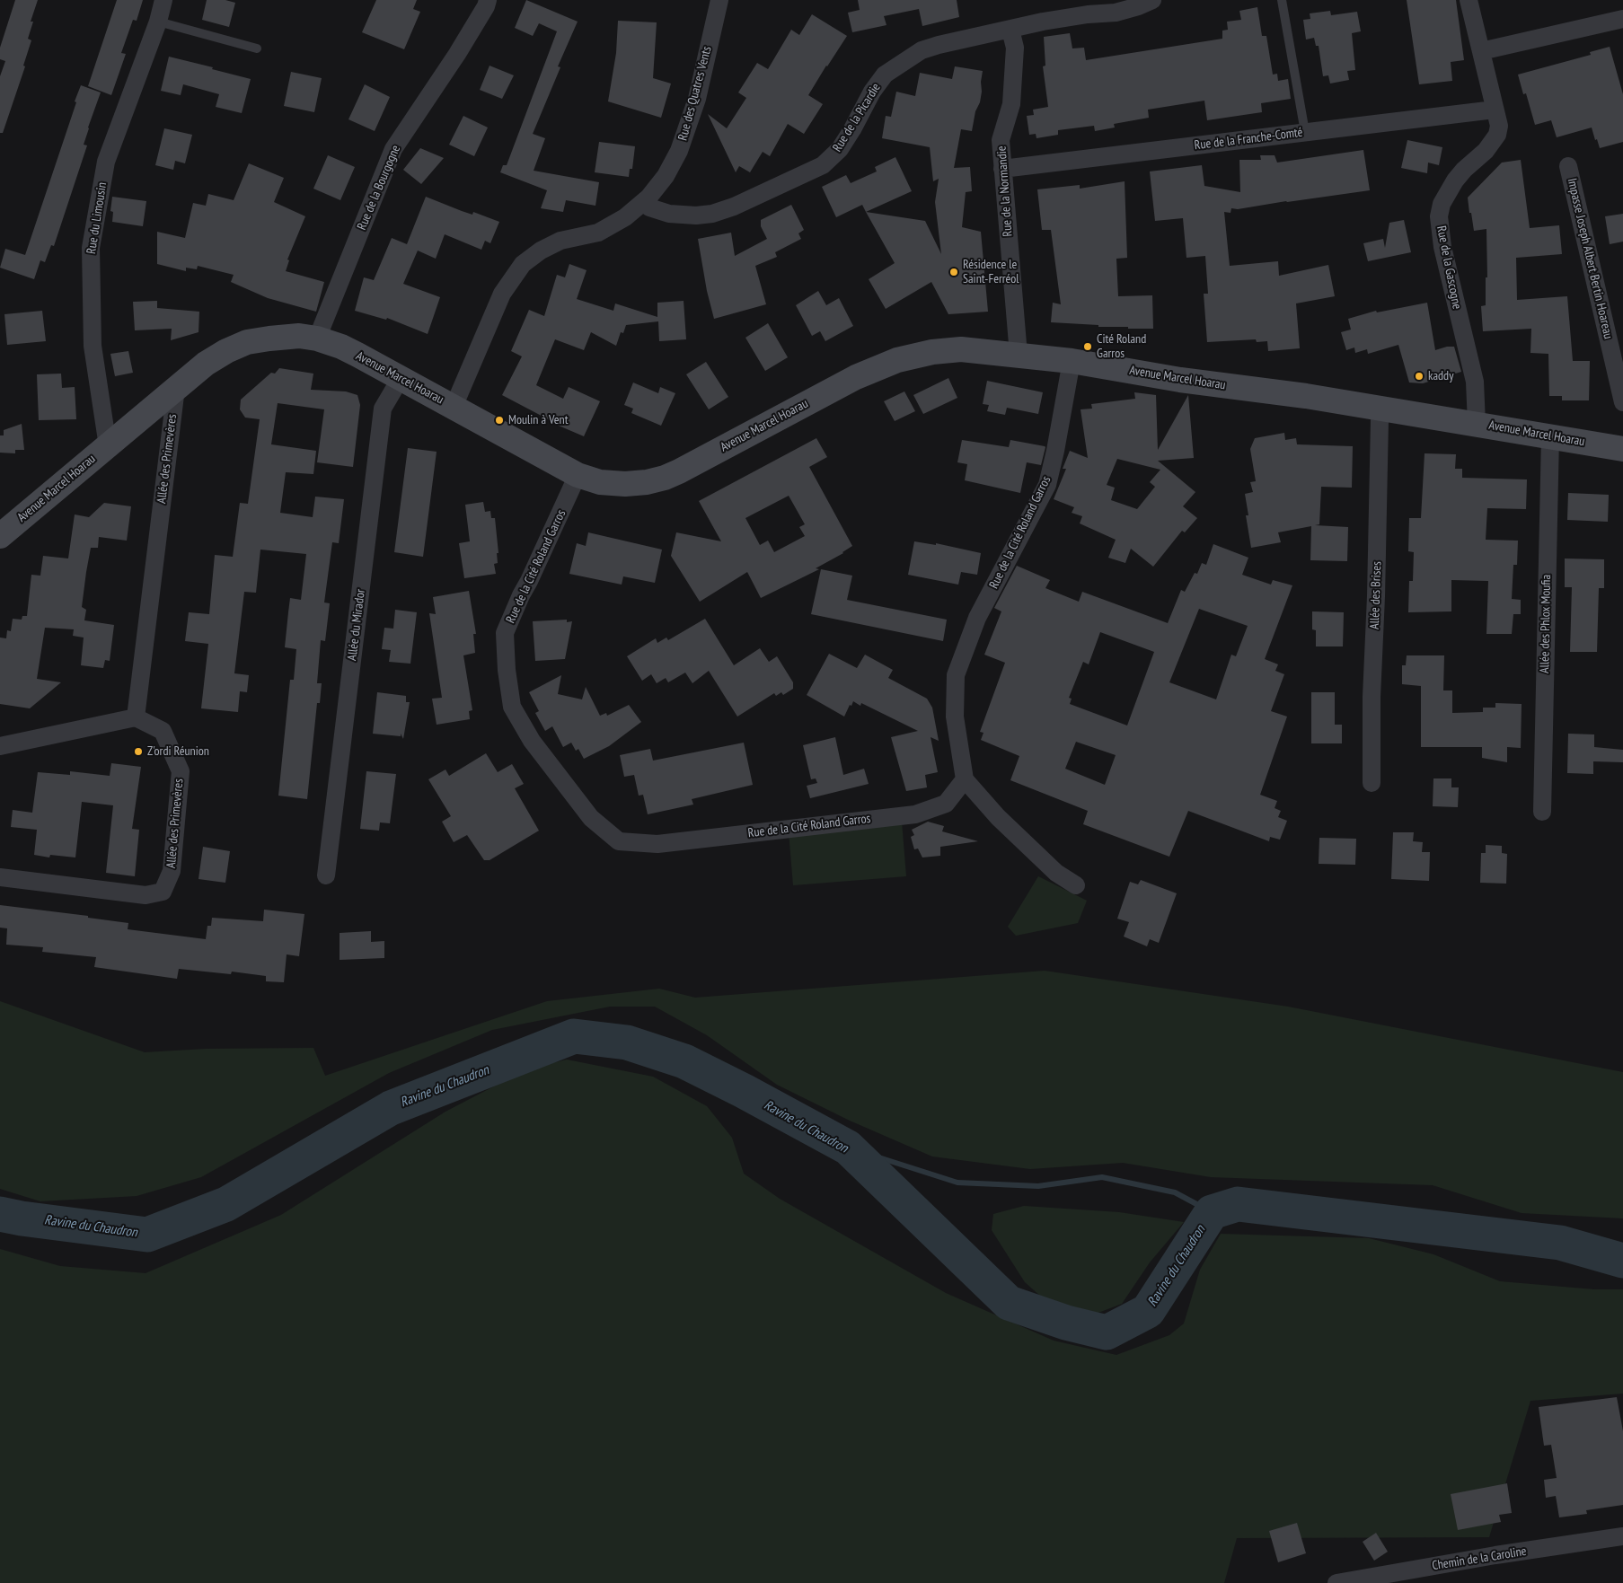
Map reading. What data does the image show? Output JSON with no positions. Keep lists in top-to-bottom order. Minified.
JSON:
{"streets":{"main road":["Avenue Marcel Hoarau"],"street":["Rue des Quatres Vents","Rue de la Picardie","Rue de la Franche-Comté","Rue de la Bourgogne","Rue de la Normandie","Rue du Limousin","Impasse Joseph Albert Bertin Hoareau","Rue de la Gascogne","Allée des Primevères","Rue de la Cité Roland Garros","Allée des Brises","Allée des Phlox Moufia","Allée du Mirador","Chemin de la Caroline"]},"crossings":[["Rue des Quatres Vents","Rue de la Picardie"],["Rue des Quatres Vents","Avenue Marcel Hoarau"],["Rue de la Picardie","Rue de la Normandie"],["Rue de la Franche-Comté","Rue de la Normandie"],["Rue de la Franche-Comté","Rue de la Gascogne"],["Rue de la Bourgogne","Avenue Marcel Hoarau"],["Rue de la Normandie","Avenue Marcel Hoarau"],["Rue du Limousin","Avenue Marcel Hoarau"],["Rue de la Gascogne","Avenue Marcel Hoarau"],["Avenue Marcel Hoarau","Allée des Primevères"],["Avenue Marcel Hoarau","Rue de la Cité Roland Garros"],["Avenue Marcel Hoarau","Allée des Brises"],["Avenue Marcel Hoarau","Allée des Phlox Moufia"],["Avenue Marcel Hoarau","Allée du Mirador"]],"water":["Ravine du Chaudron"],"places":["Résidence le Saint-Ferréol","Cité Roland Garros","kaddy","Moulin à Vent","Z'ordi Réunion"]}
